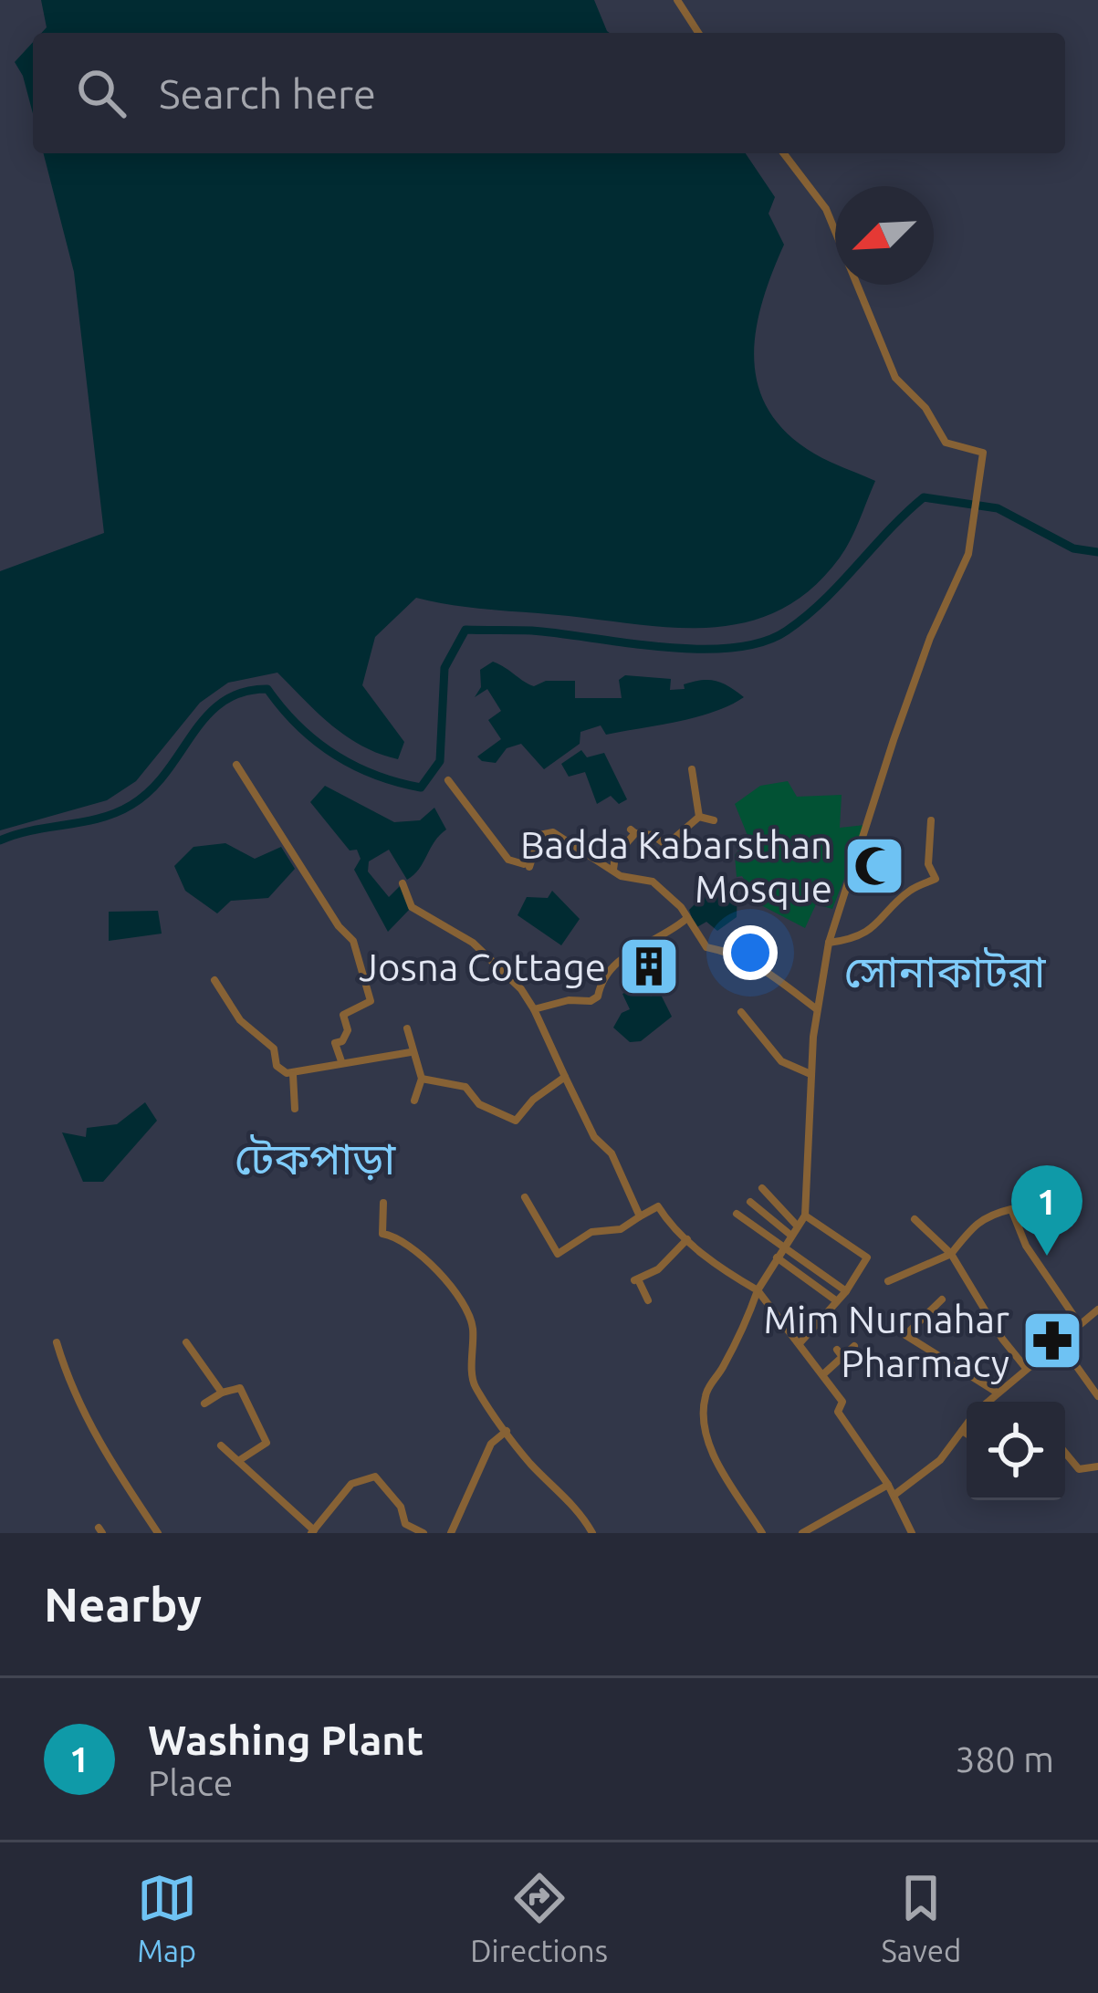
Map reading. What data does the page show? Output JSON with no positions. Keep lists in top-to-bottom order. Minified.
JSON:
{"districts":["সোনাকাটরা","টেকপাড়া"],"places":{"mosque":["Badda Kabarsthan Mosque"],"building":["Josna Cottage"],"pharmacy":["Mim Nurnahar Pharmacy"]},"north":"bottom left","page":{"search":"Search here","pins":"1","heading":"Nearby","list":[{"mark":"1","name":"Washing Plant","note":"Place","value":"380 m"}],"nav":["Map","Directions","Saved"]}}
